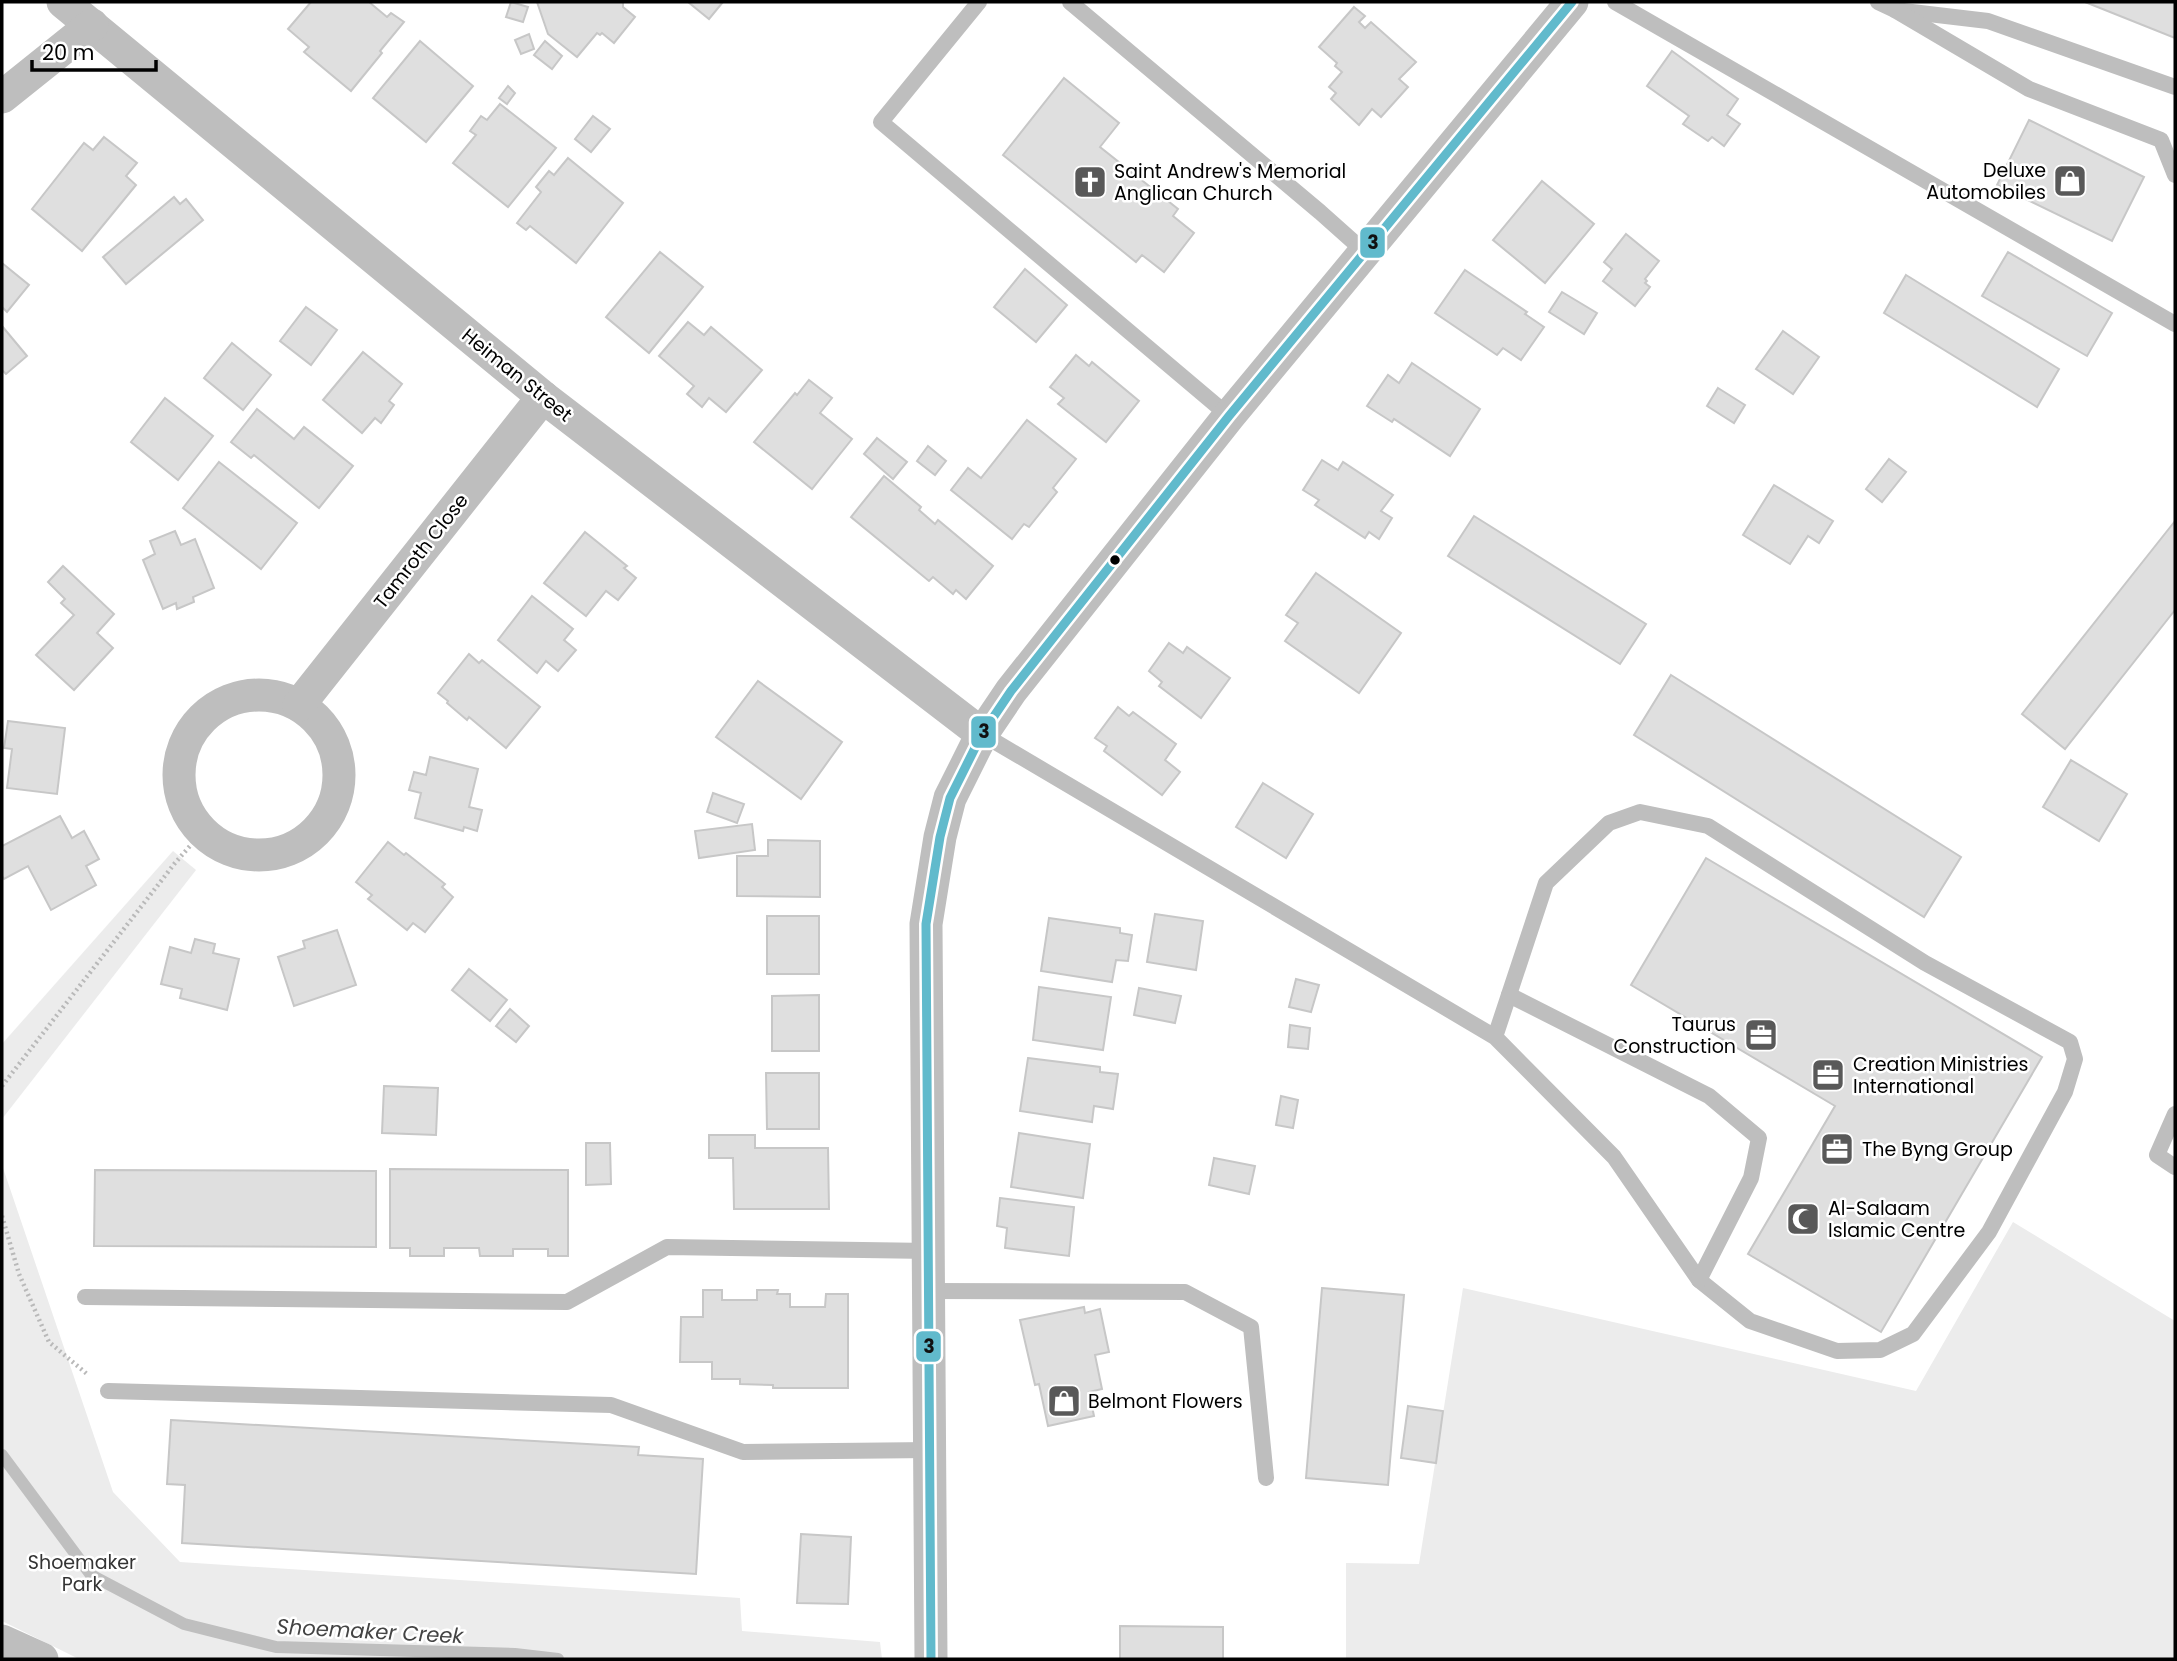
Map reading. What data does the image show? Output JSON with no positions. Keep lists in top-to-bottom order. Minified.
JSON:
{"streets":{"street":["Heiman Street","Tamroth Close"]},"crossings":[["Heiman Street","Tamroth Close"]],"water":["Shoemaker Creek"],"parks":["Shoemaker Park"],"places":{"shop":["Deluxe Automobiles","Belmont Flowers"],"church":["Saint Andrew's Memorial Anglican Church"],"office":["Taurus Construction","Creation Ministries International","The Byng Group"],"mosque":["Al-Salaam Islamic Centre"]},"lines":["transit line 3"],"scale_bar":"20 m"}
